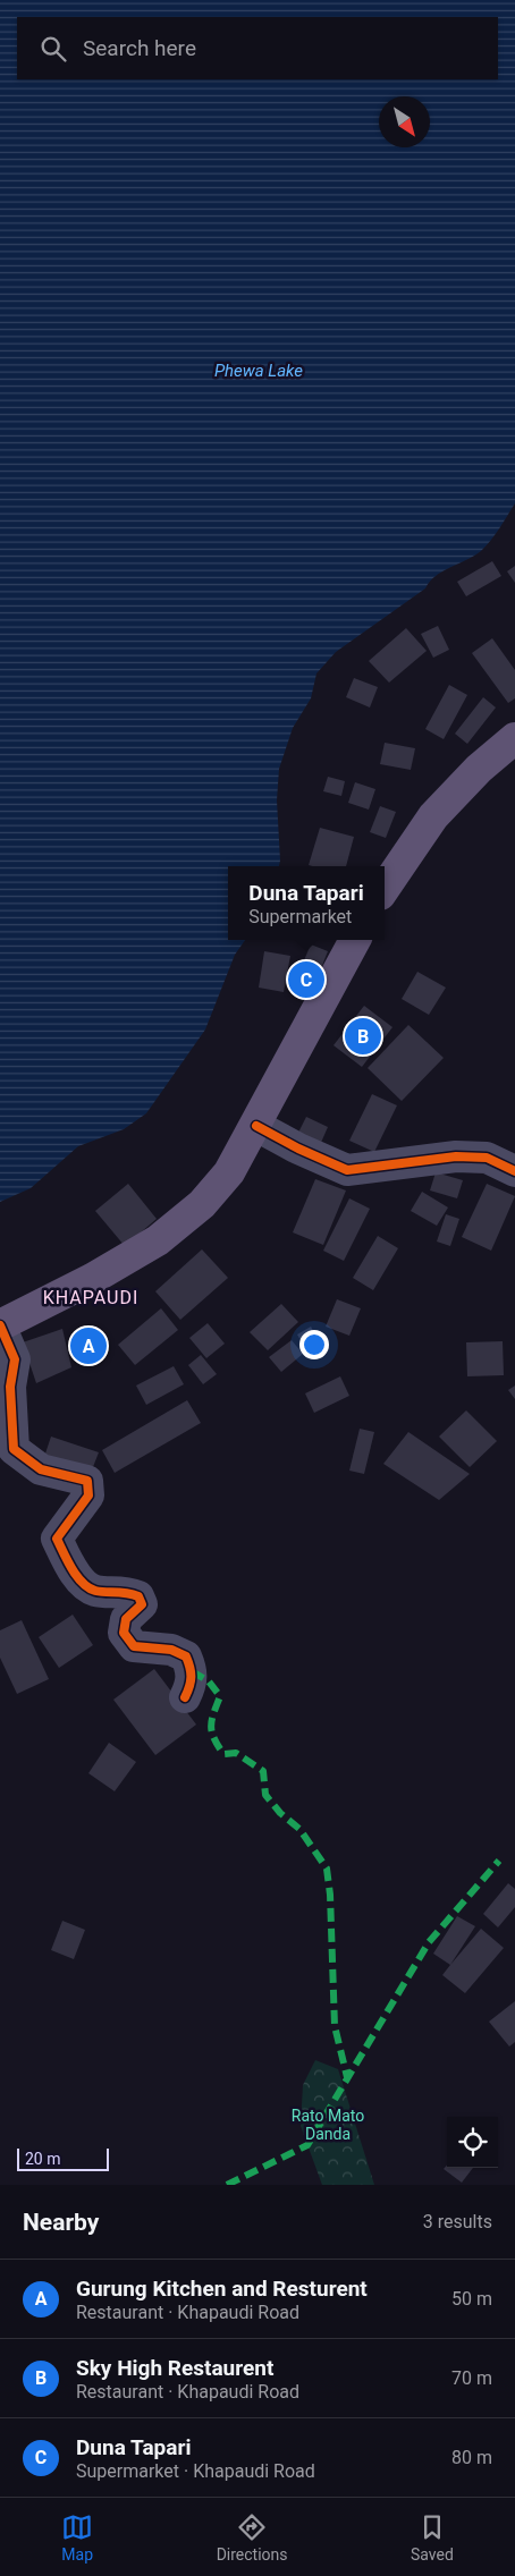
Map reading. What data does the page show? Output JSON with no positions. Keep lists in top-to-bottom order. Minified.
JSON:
{"districts":["KHAPAUDI"],"water":["Phewa Lake"],"parks":["Rato Mato Danda"],"scale_bar":"20 m","north":"bottom right","page":{"search":"Search here","popup":["Duna Tapari","Supermarket"],"pins":["C","B","A"],"scale":"20 m","heading":["Nearby","3 results"],"list":[{"mark":"A","name":"Gurung Kitchen and Resturent","note":"Restaurant · Khapaudi Road","value":"50 m"},{"mark":"B","name":"Sky High Restaurent","note":"Restaurant · Khapaudi Road","value":"70 m"},{"mark":"C","name":"Duna Tapari","note":"Supermarket · Khapaudi Road","value":"80 m"}],"nav":["Map","Directions","Saved"]}}
